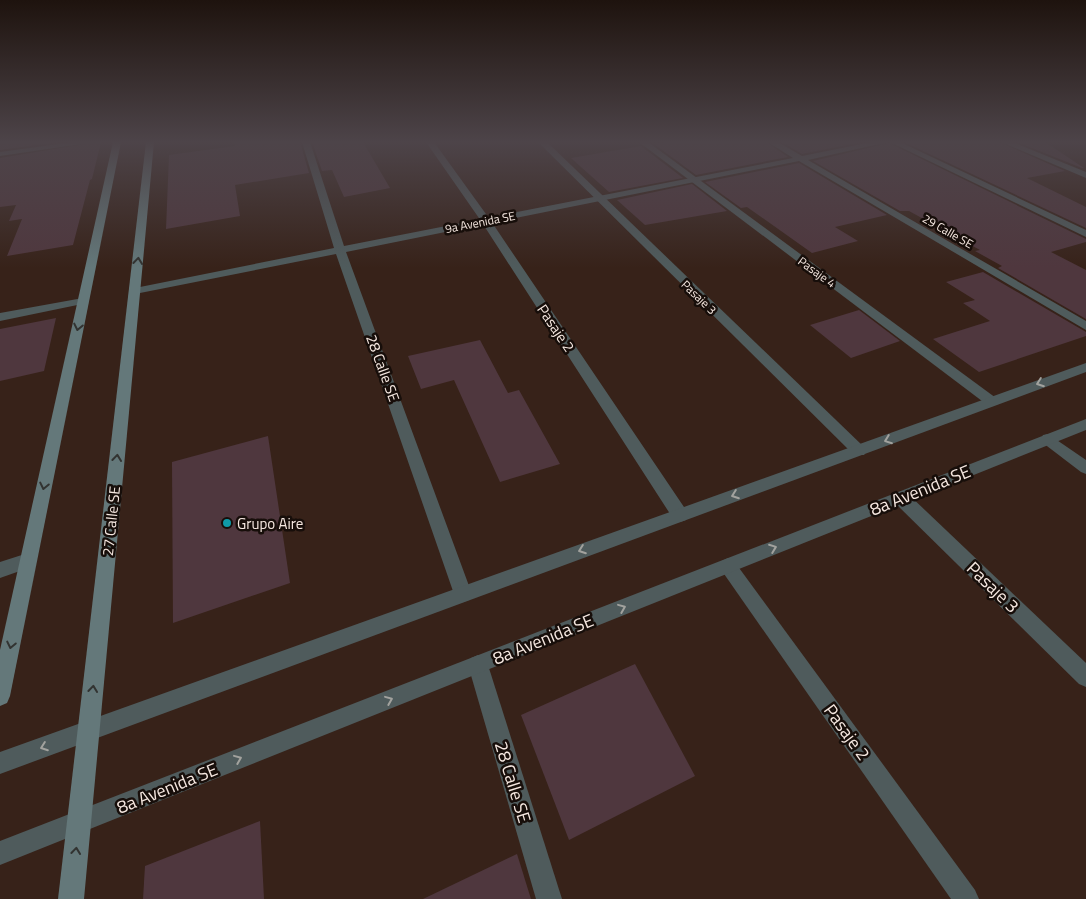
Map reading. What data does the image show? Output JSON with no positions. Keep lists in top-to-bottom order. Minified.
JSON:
{"streets":{"main road":["27 Calle SE"],"street":["9a Avenida SE","29 Calle SE","Pasaje 4","Pasaje 3","Pasaje 2","28 Calle SE","8a Avenida SE"]},"crossings":[["9a Avenida SE","Pasaje 3"],["9a Avenida SE","Pasaje 2"],["9a Avenida SE","28 Calle SE"],["9a Avenida SE","27 Calle SE"],["Pasaje 3","8a Avenida SE"],["Pasaje 2","8a Avenida SE"],["28 Calle SE","8a Avenida SE"],["8a Avenida SE","27 Calle SE"]],"places":["Grupo Aire"]}
